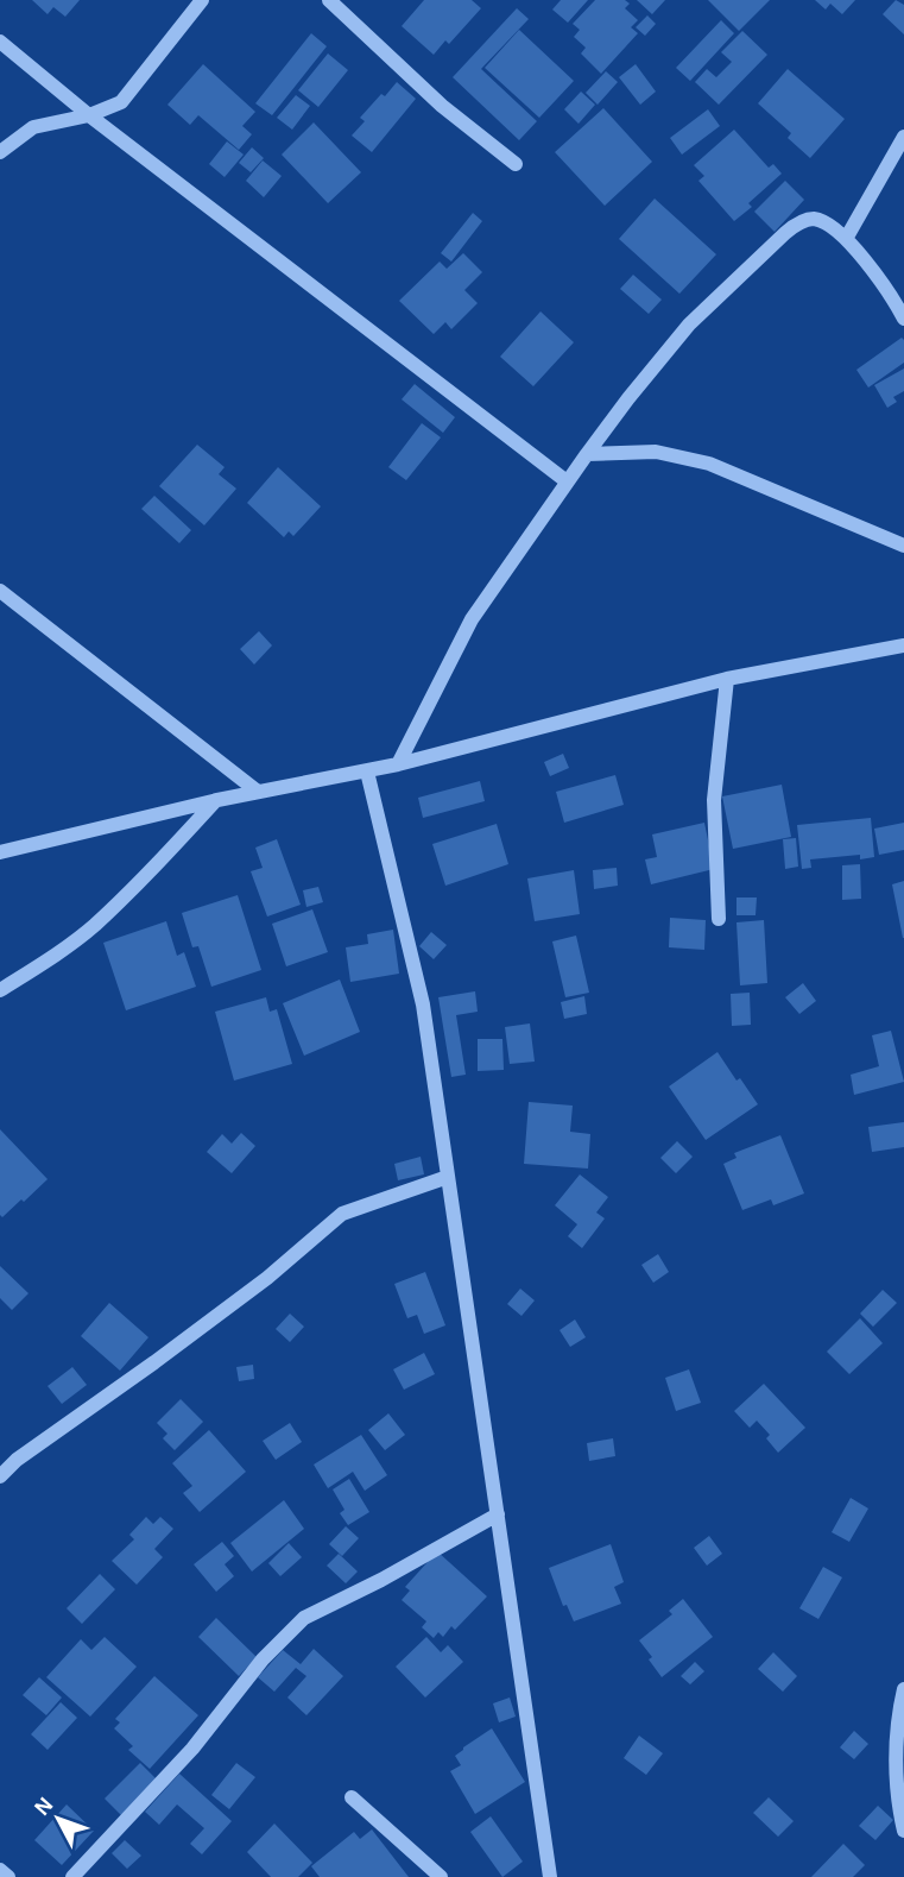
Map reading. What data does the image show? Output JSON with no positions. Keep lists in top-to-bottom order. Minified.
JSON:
{"north":"top left"}
